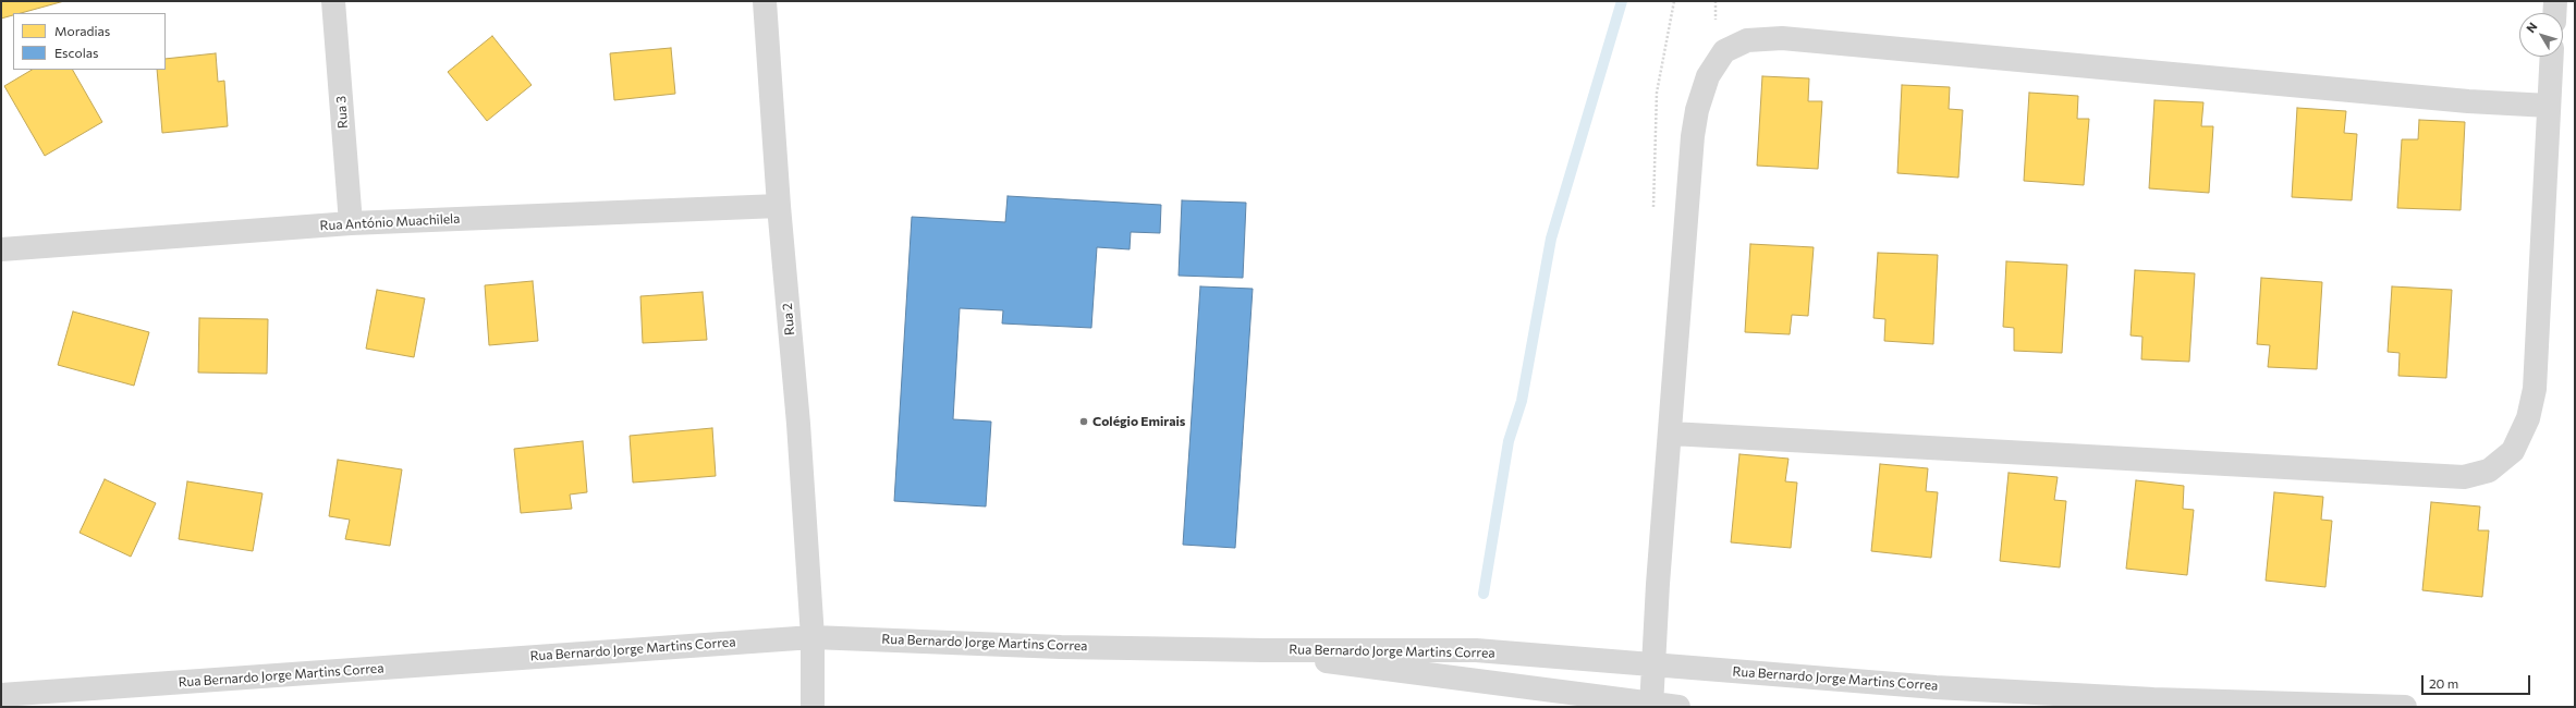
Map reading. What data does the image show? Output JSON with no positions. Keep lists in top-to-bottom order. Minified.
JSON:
{"streets":{"street":["Rua 3","Rua António Muachilela","Rua 2","Rua Bernardo Jorge Martins Correa"]},"crossings":[["Rua 3","Rua António Muachilela"],["Rua António Muachilela","Rua 2"],["Rua 2","Rua Bernardo Jorge Martins Correa"]],"places":["Colégio Emirais"],"legend":["Moradias","Escolas"],"scale_bar":"20 m","north":"top left"}
